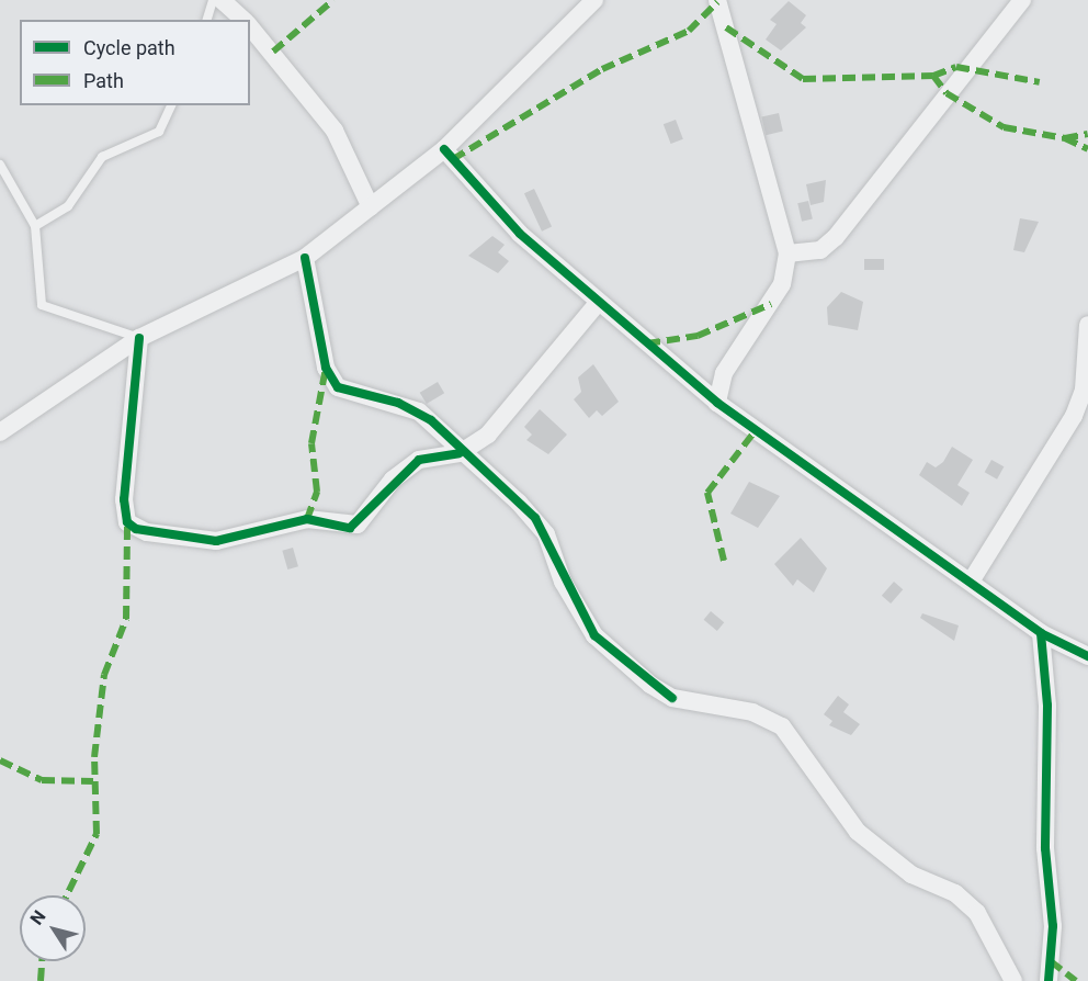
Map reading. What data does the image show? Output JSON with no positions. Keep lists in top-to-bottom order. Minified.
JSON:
{"legend":["Cycle path","Path"],"north":"top left"}
